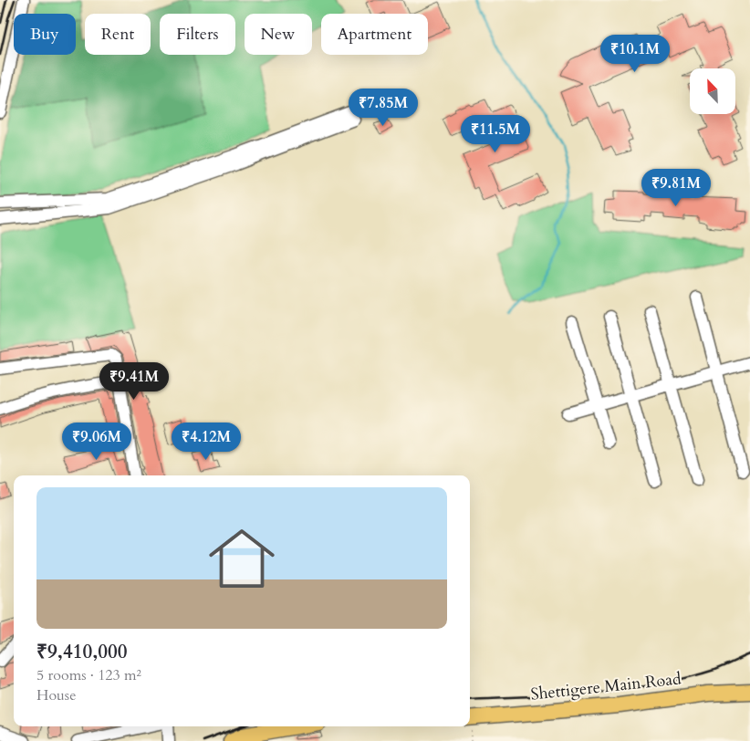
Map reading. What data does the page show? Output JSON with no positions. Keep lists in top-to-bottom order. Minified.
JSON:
{"streets":{"main road":["Shettigere Main Road"]},"north":"top left","page":{"chip":["Buy","Rent","Filters","New","Apartment"],"price":["₹10.1M","₹7.85M","₹11.5M","₹9.81M","₹9.41M","₹9.06M","₹4.12M"],"list":[{"name":"₹9,410,000","note":"5 rooms · 123 m² · House"}]}}
